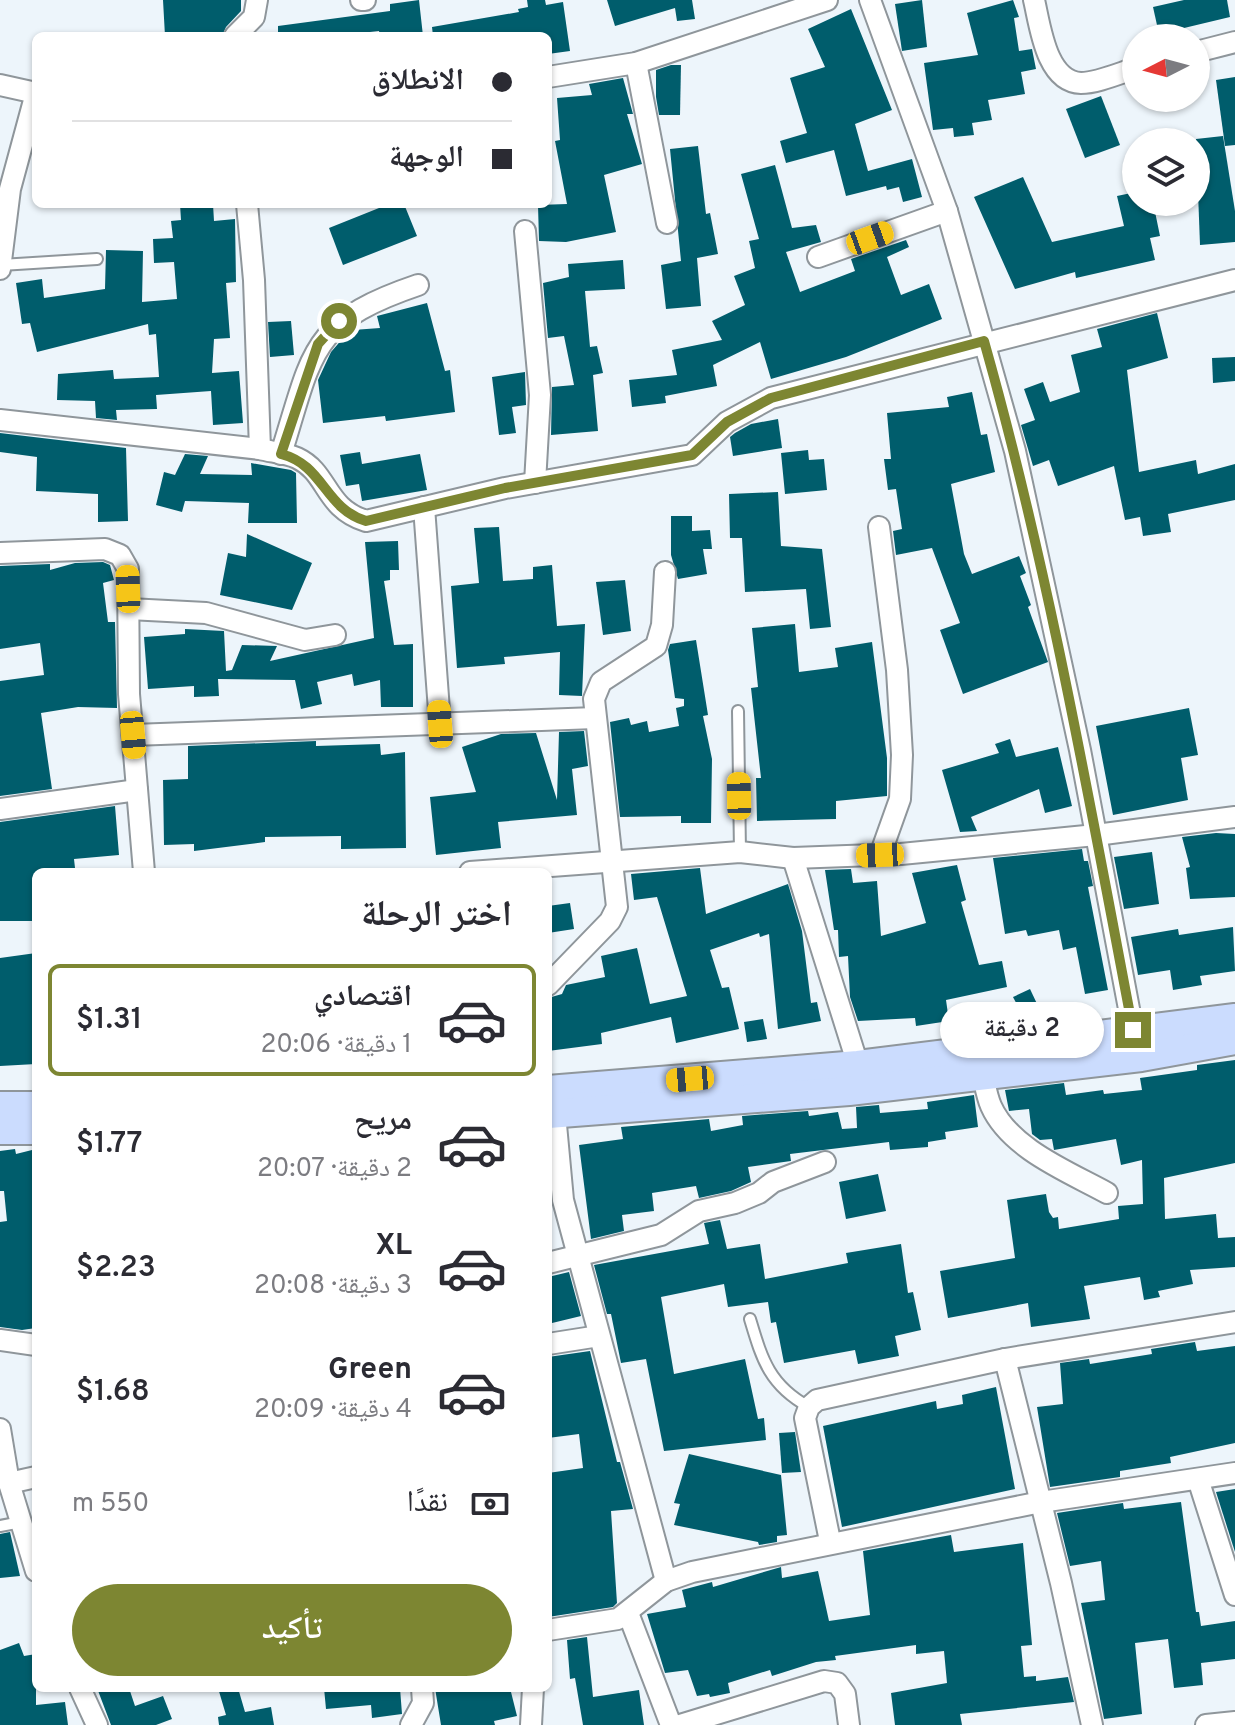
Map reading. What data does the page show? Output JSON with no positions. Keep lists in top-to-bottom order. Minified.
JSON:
{"north":"left","page":{"banner":["الانطلاق","الوجهة"],"heading":"اختر الرحلة","list":[{"name":"اقتصادي","note":"1 دقيقة · 20:06","value":"$1.31"},{"name":"مريح","note":"2 دقيقة · 20:07","value":"$1.77"},{"name":"XL","note":"3 دقيقة · 20:08","value":"$2.23"},{"name":"Green","note":"4 دقيقة · 20:09","value":"$1.68"}],"bubble":"2 دقيقة","pay":["نقدًا","550 m"],"buttons":"تأكيد"}}
